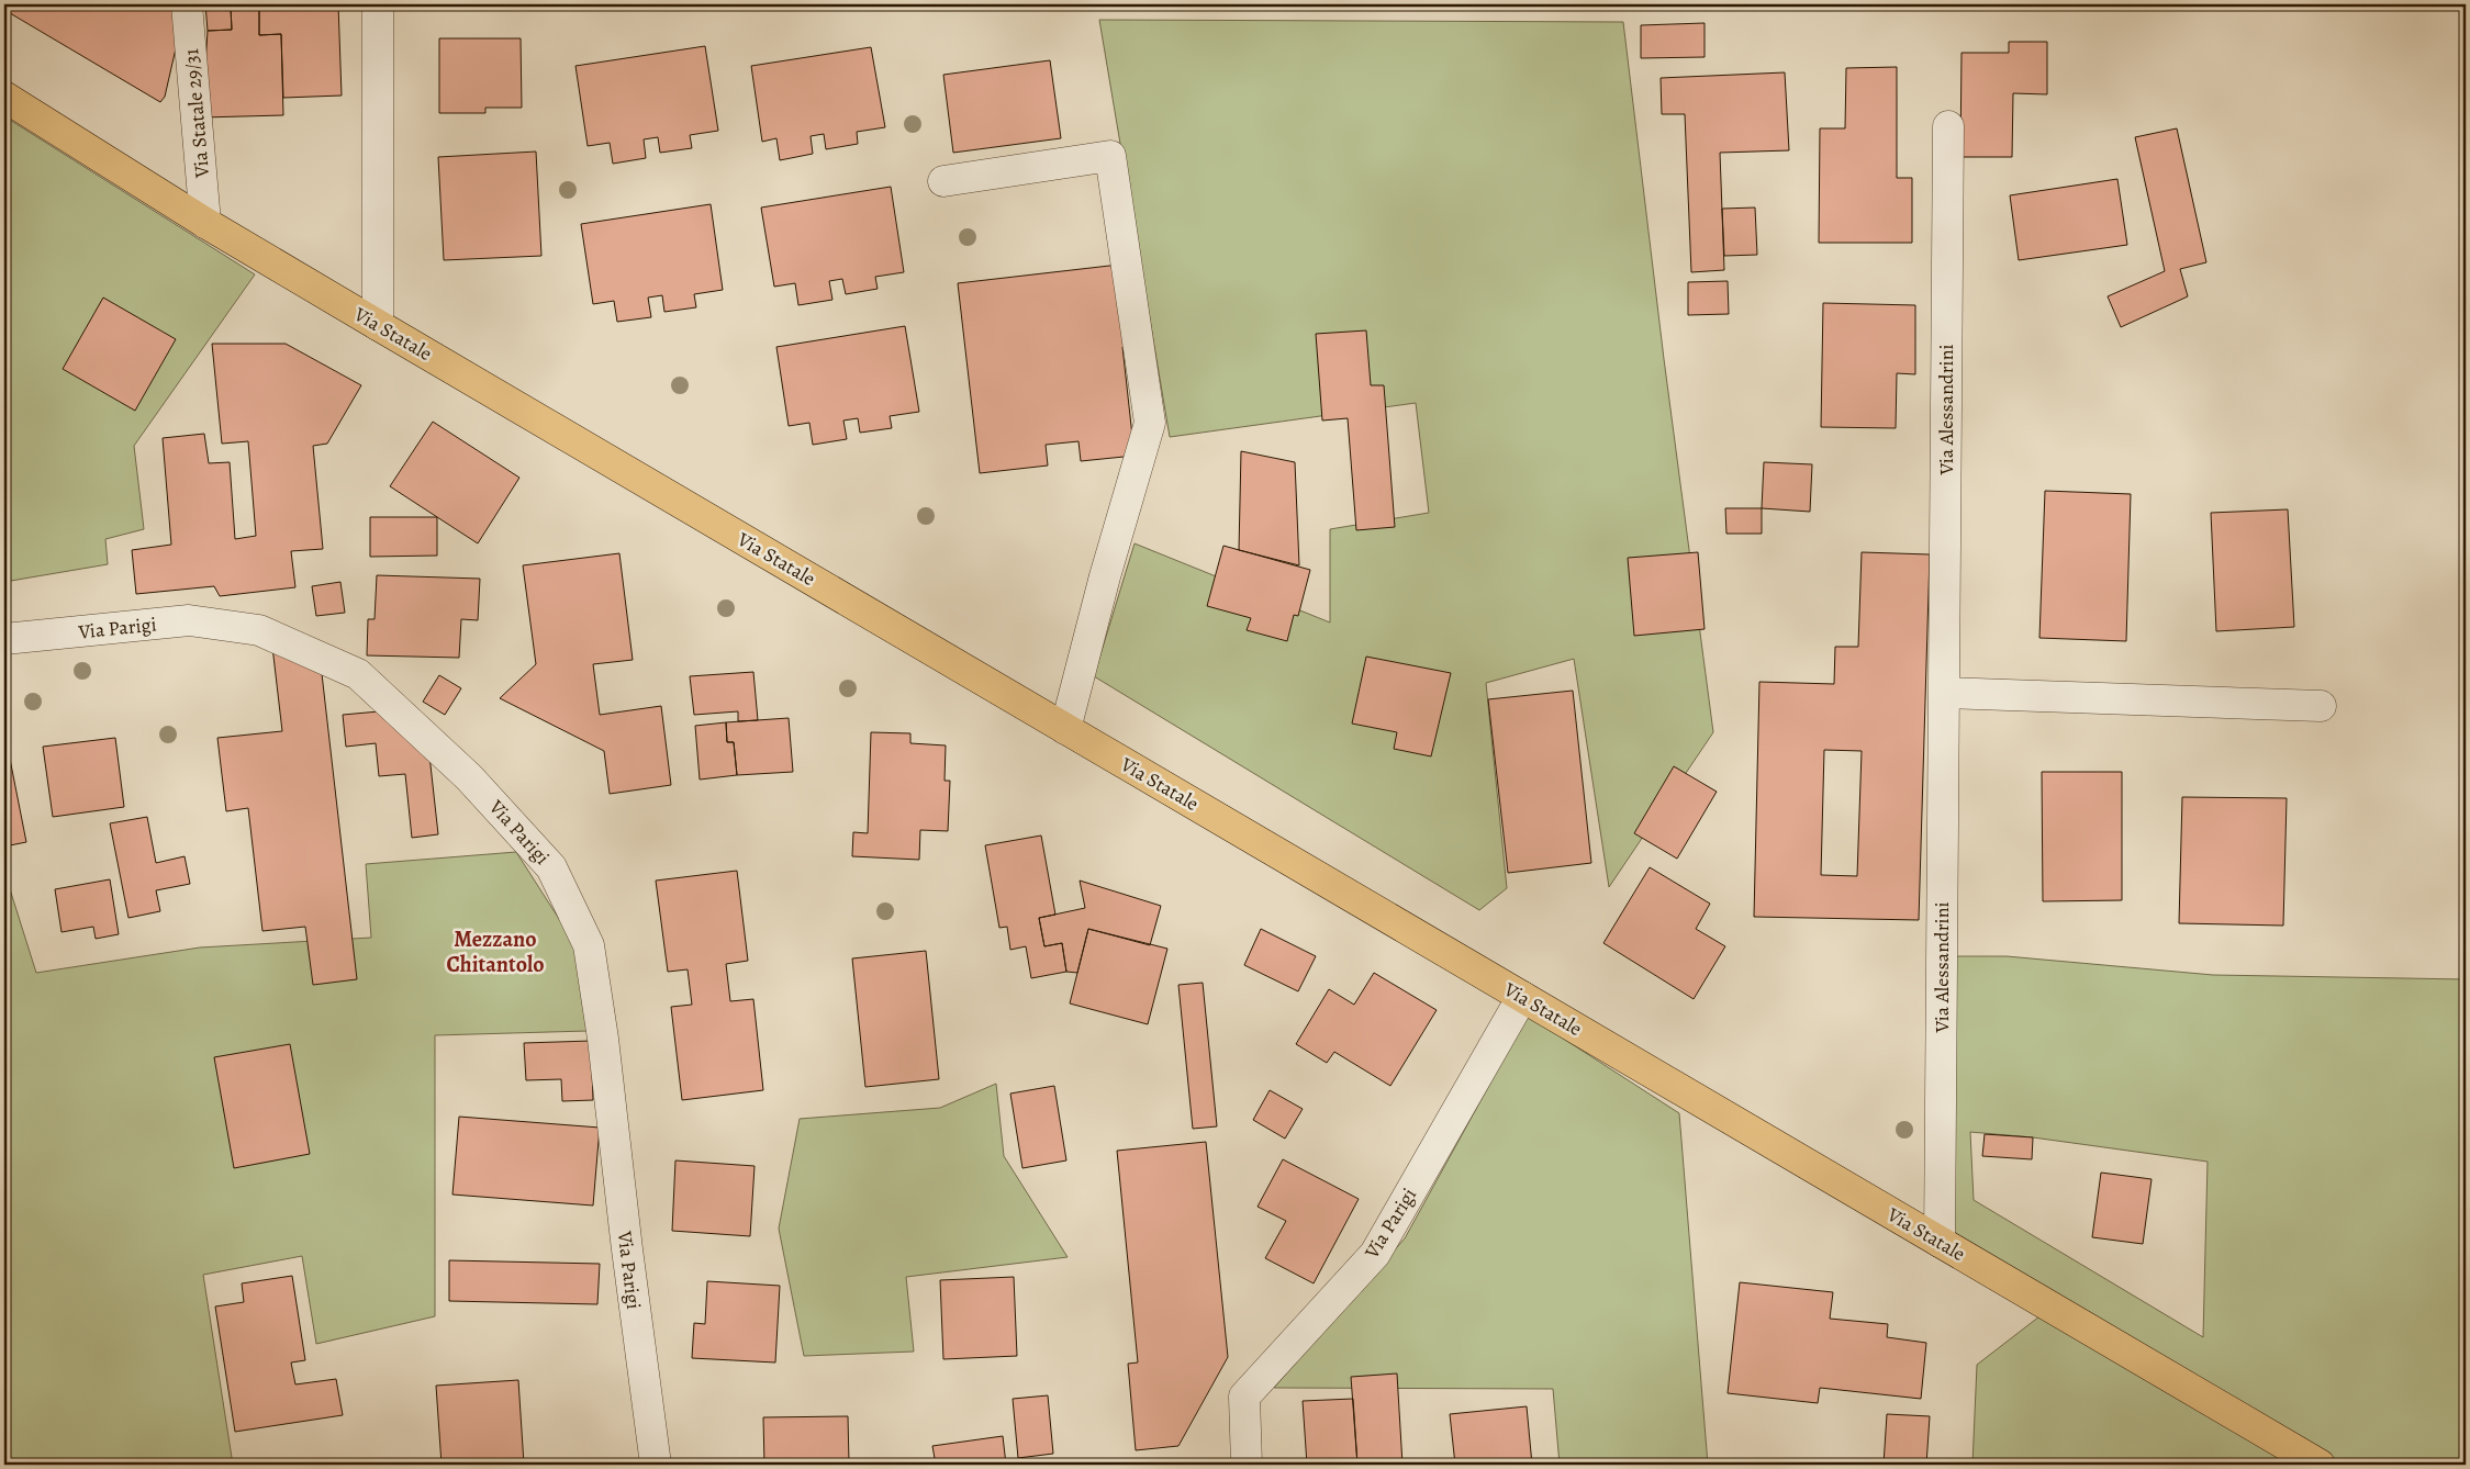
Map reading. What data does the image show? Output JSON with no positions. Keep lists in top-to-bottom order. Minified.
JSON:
{"streets":{"main road":["Via Statale"],"street":["Via Statale 29/31","Via Alessandrini","Via Parigi"]},"crossings":[["Via Statale 29/31","Via Statale"],["Via Statale","Via Alessandrini"],["Via Statale","Via Parigi"]],"districts":["Mezzano Chitantolo"]}
